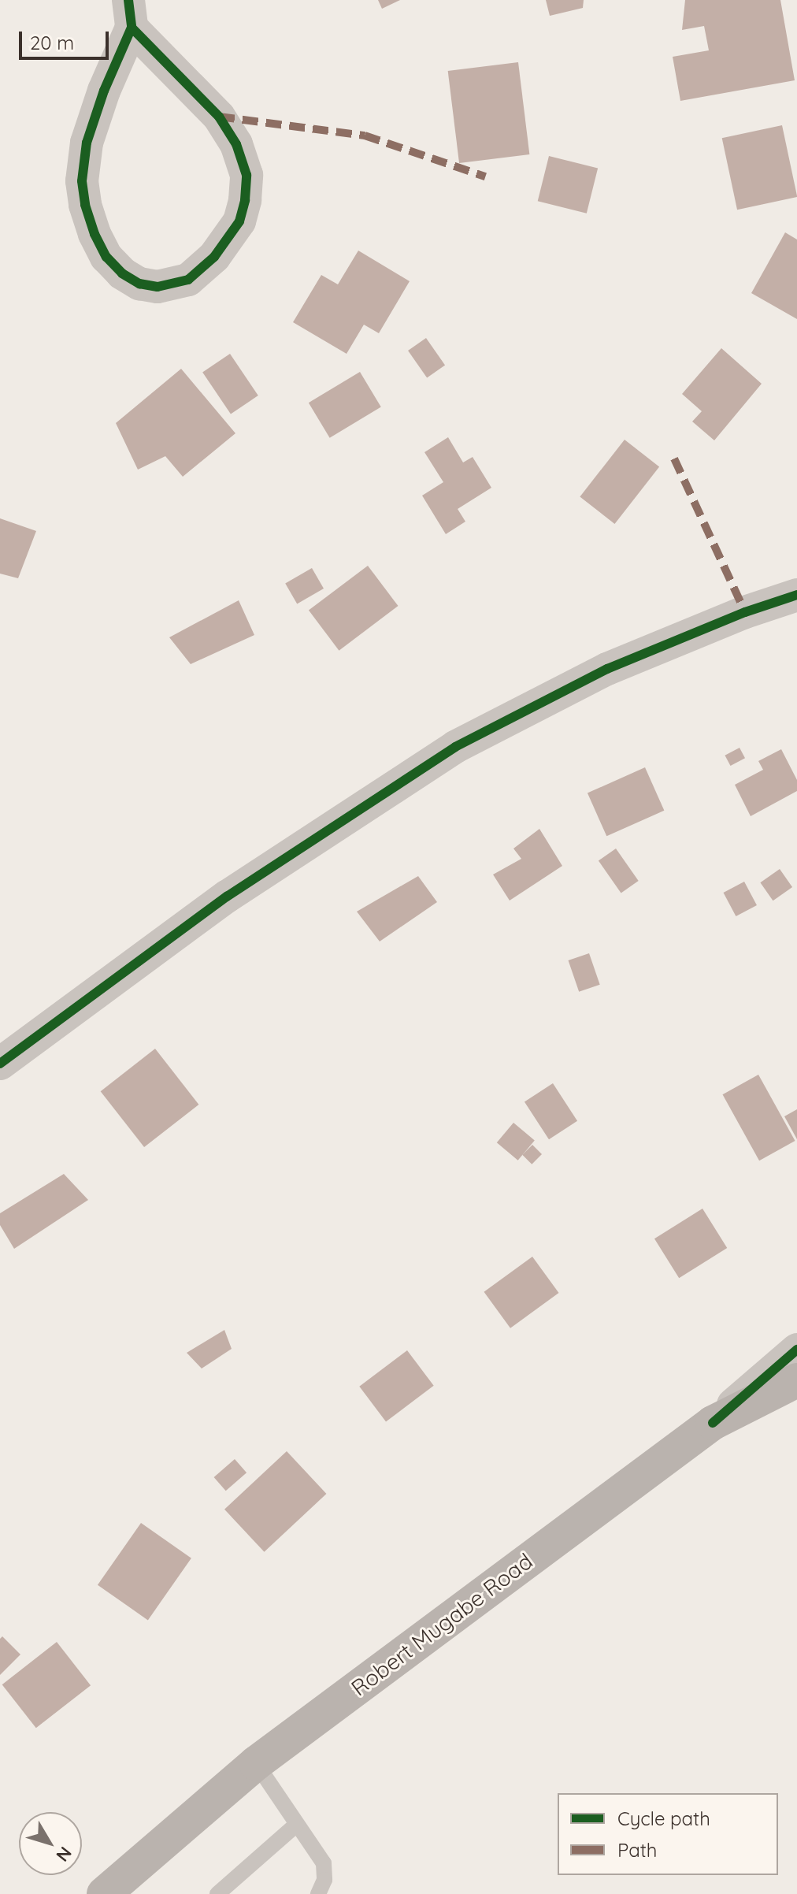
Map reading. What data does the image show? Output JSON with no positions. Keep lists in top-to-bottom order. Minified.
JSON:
{"streets":{"main road":["Robert Mugabe Road"]},"legend":["Cycle path","Path"],"scale_bar":"20 m","north":"bottom right"}
